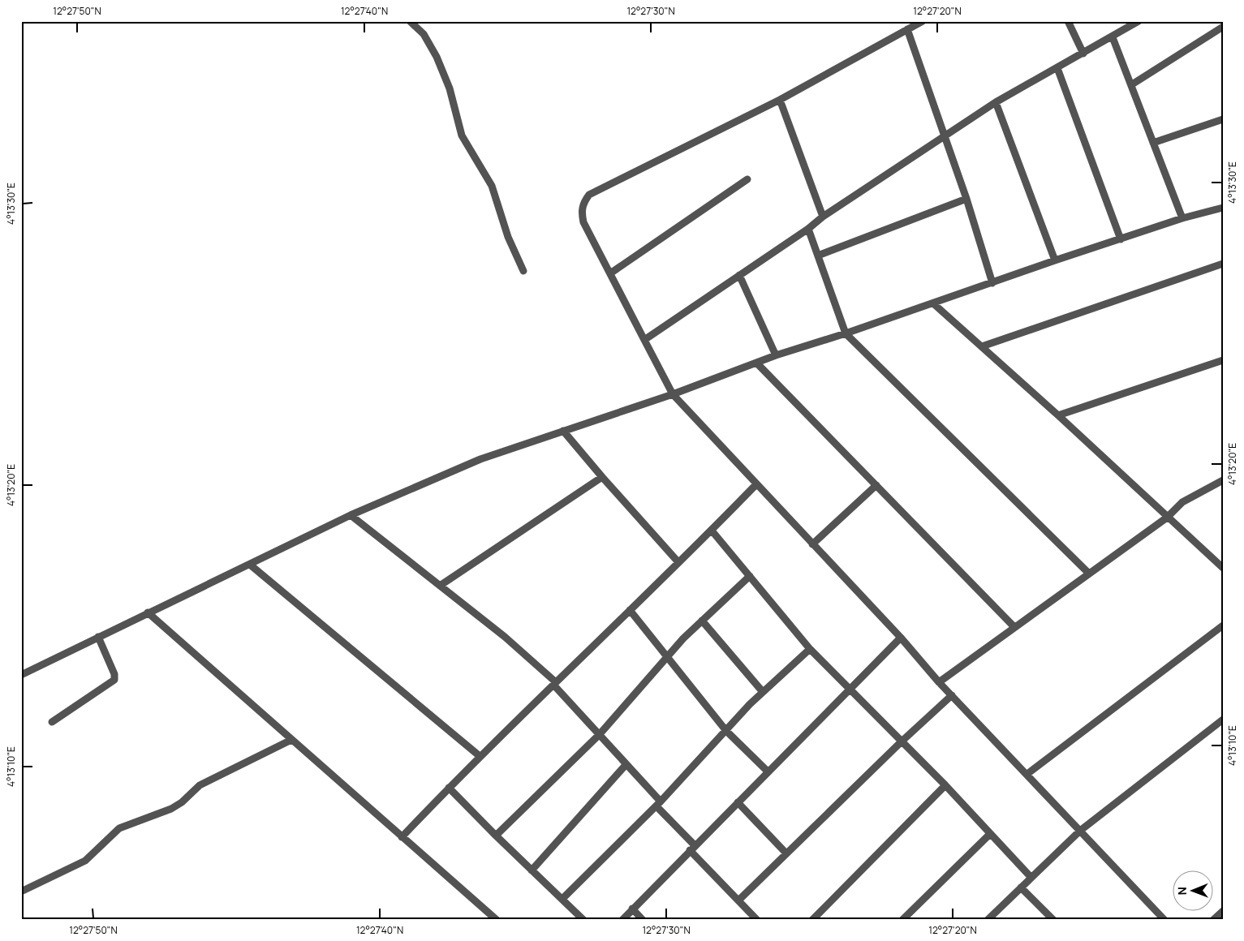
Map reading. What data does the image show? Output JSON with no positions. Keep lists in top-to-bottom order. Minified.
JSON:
{"north":"left","coordinates":["12°27'50\"N","12°27'40\"N","12°27'30\"N","12°27'20\"N","4°13'30\"E","4°13'20\"E","4°13'10\"E"]}
